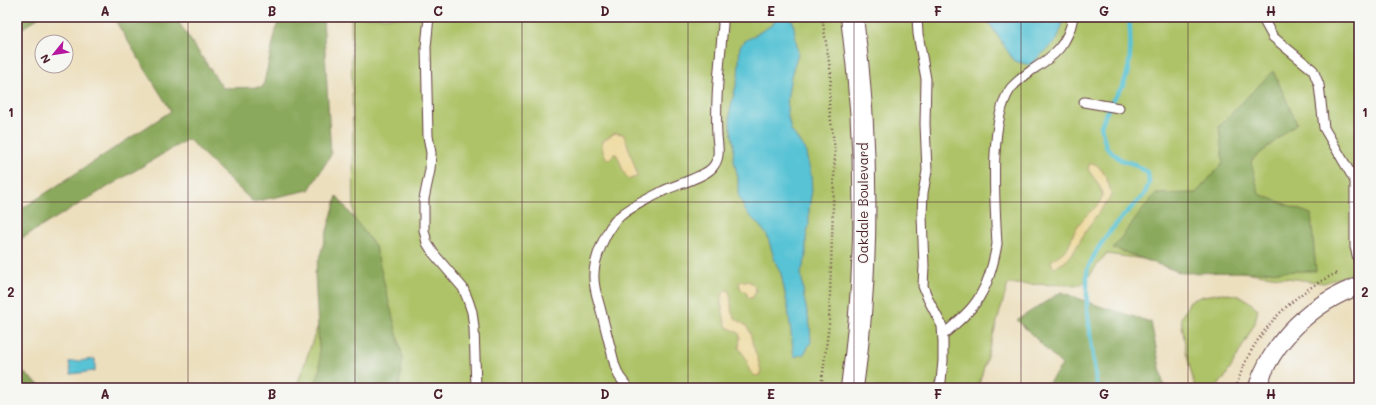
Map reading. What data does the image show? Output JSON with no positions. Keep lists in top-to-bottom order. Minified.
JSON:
{"streets":{"main road":["Oakdale Boulevard"]},"north":"bottom left","grid":{"columns":["A","B","C","D","E","F","G","H"],"rows":["1","2"]}}
